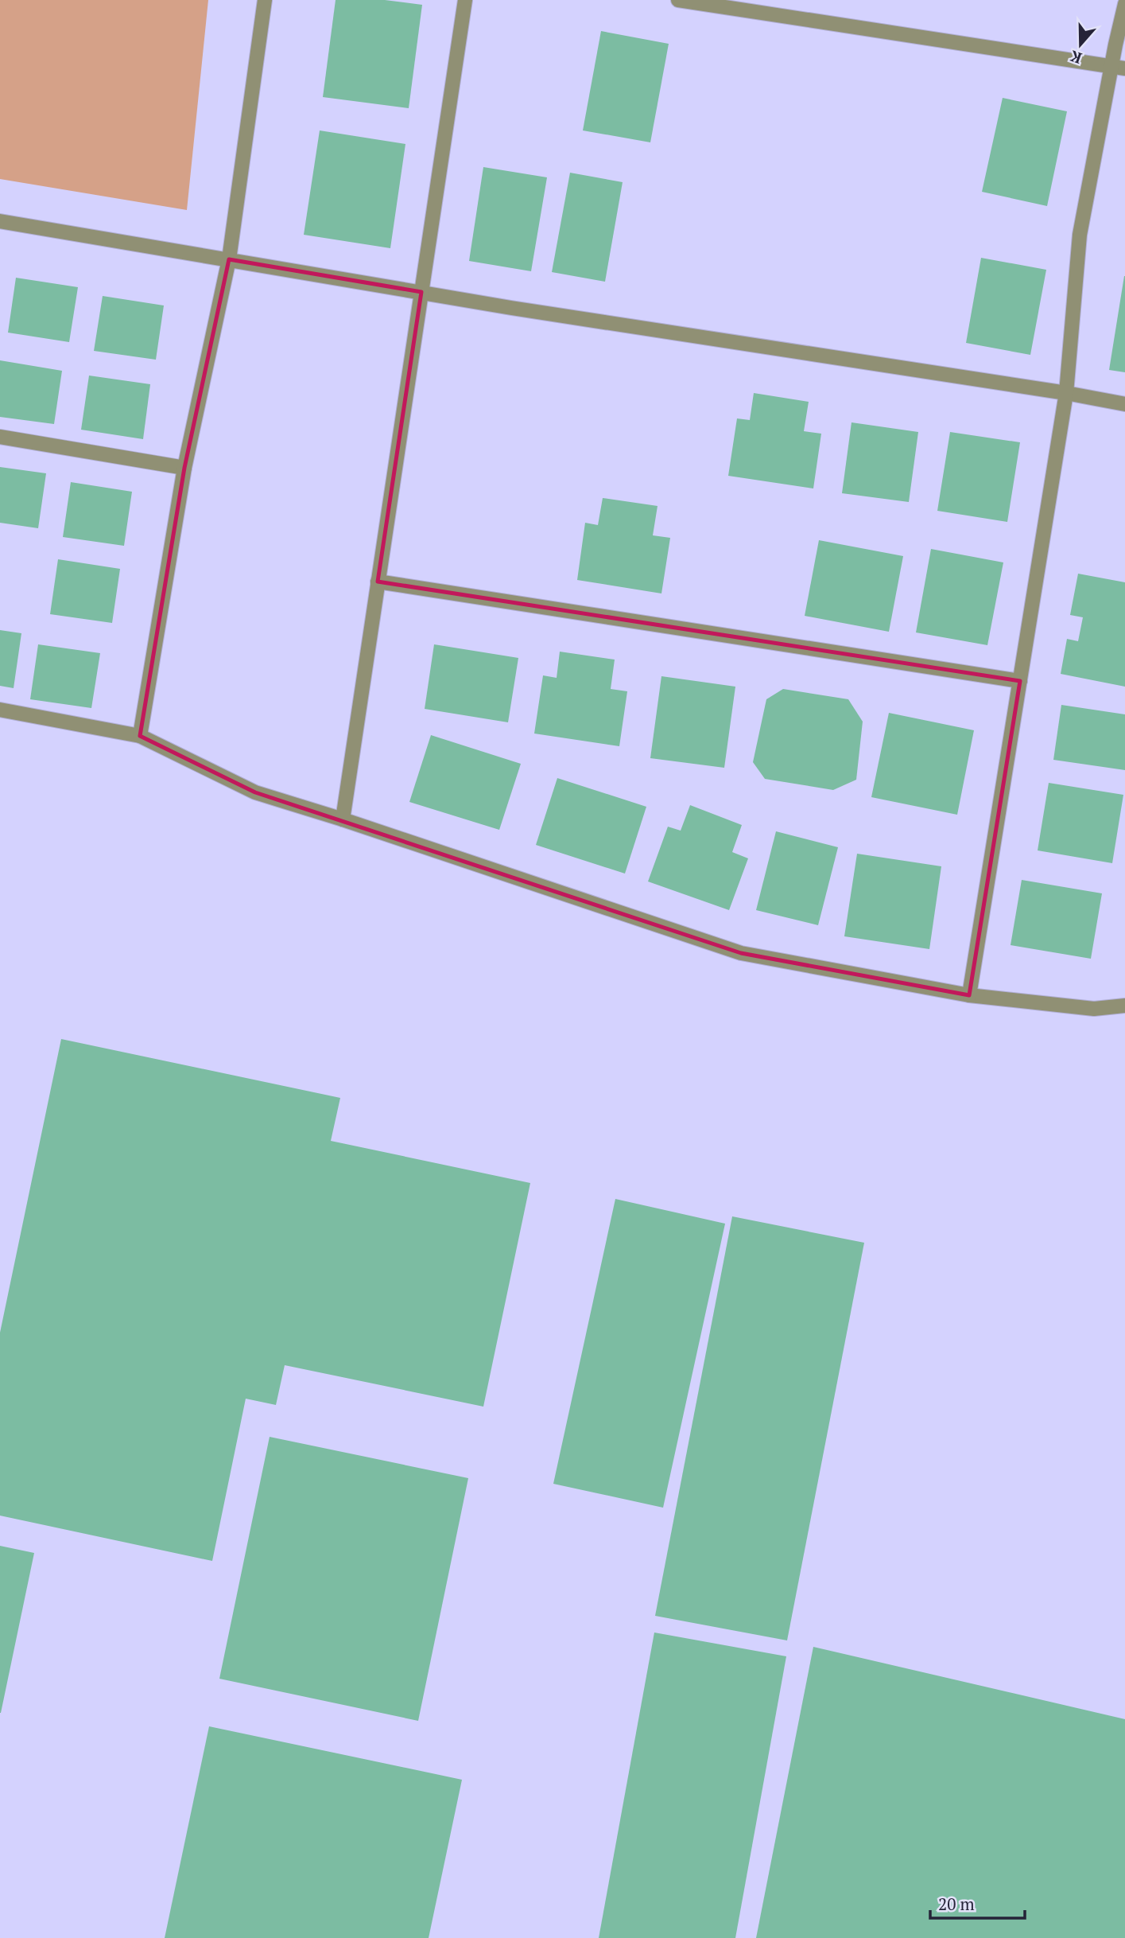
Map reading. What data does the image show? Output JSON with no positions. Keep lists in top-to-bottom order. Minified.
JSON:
{"scale_bar":"20 m","north":"bottom"}
